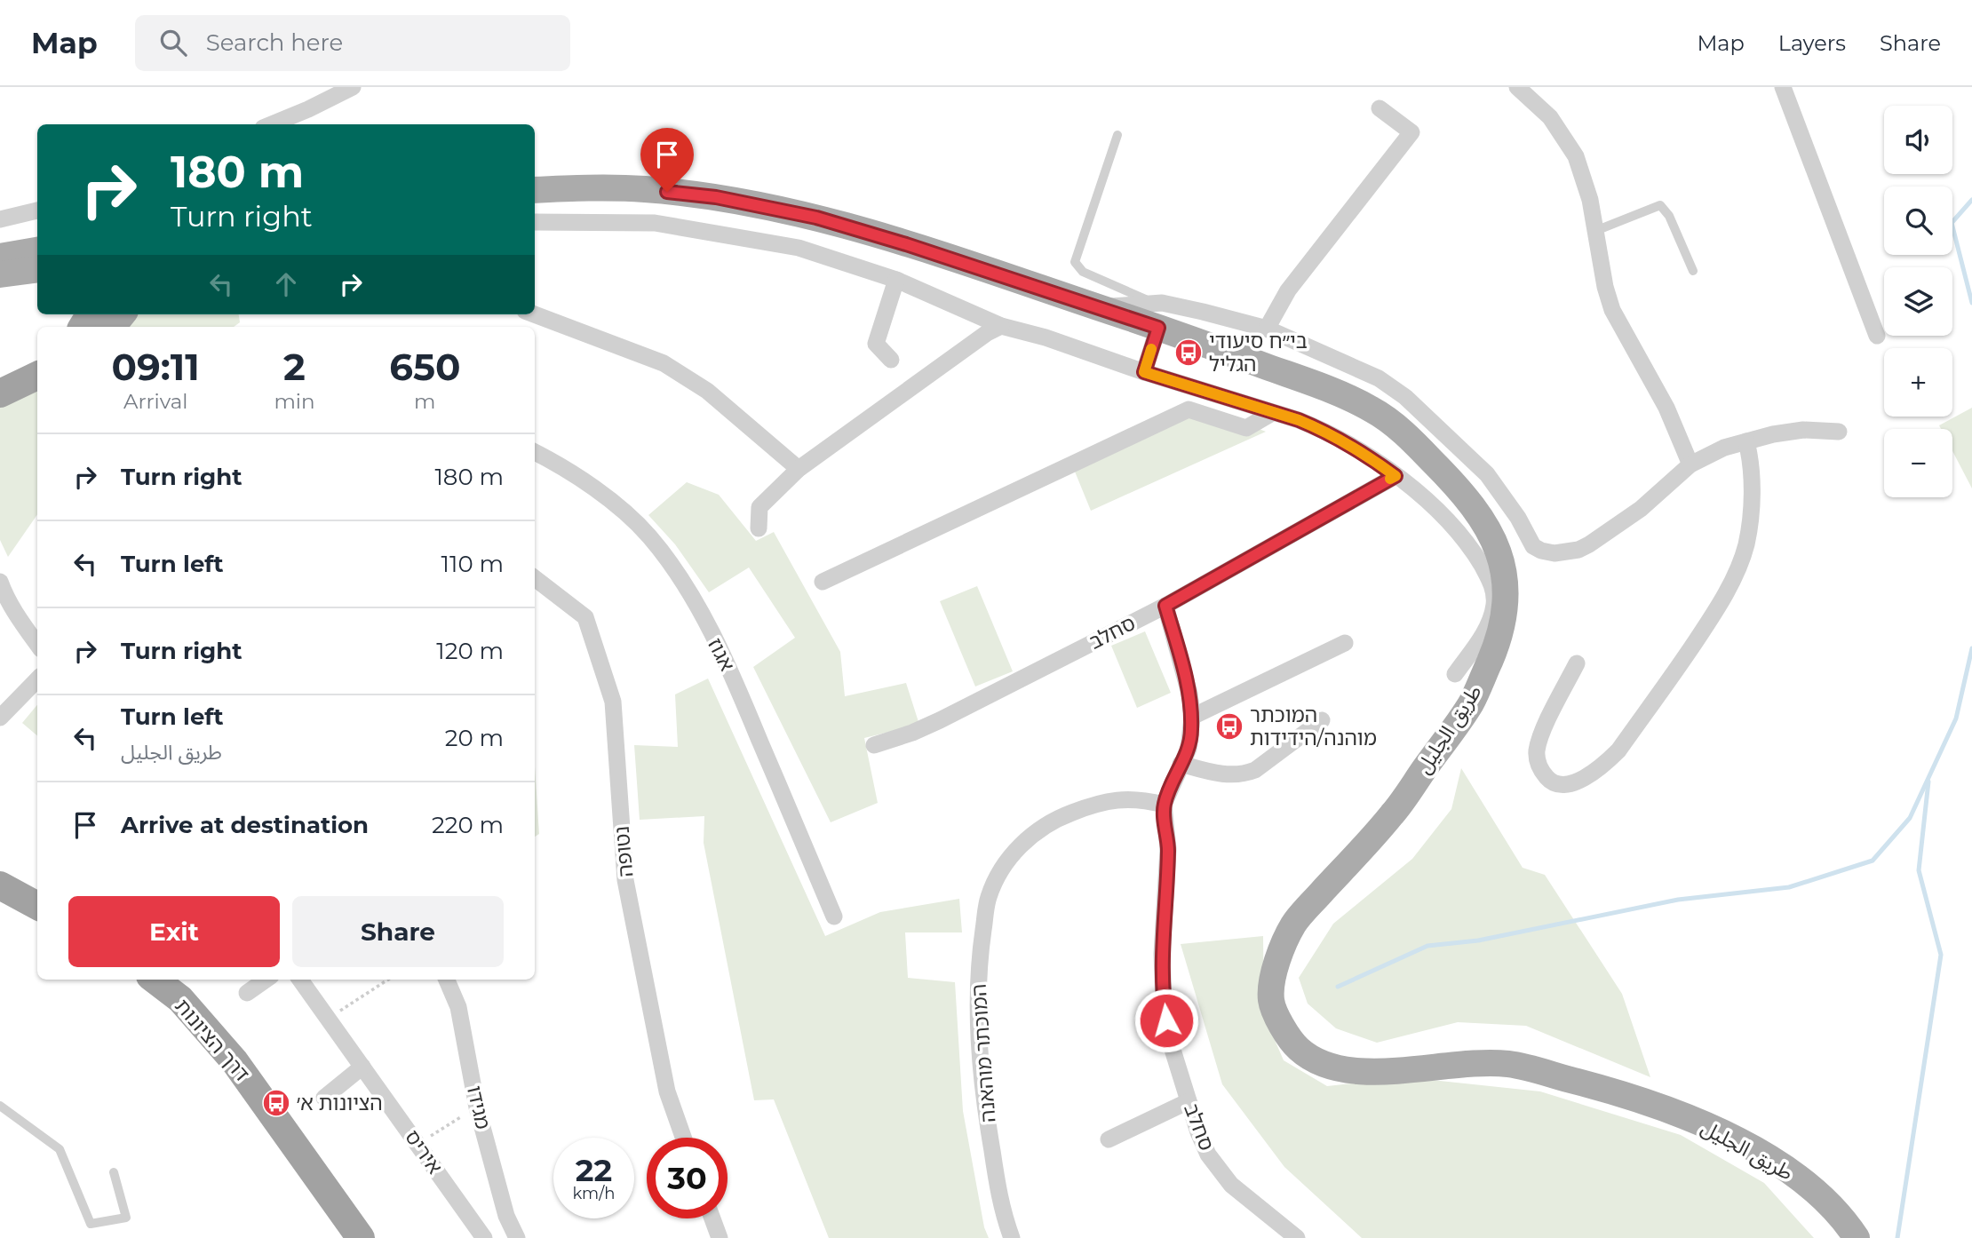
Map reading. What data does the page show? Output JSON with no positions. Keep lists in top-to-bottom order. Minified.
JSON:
{"streets":{"highway":["דרך הציונות"],"main road":["طريق الجليل"],"street":["סחלב","אגוז","נטופה","המוכתר מוהאנה","מגידו","איריס"]},"crossings":[["סחלב","המוכתר מוהאנה"]],"places":{"bus stop":["בי״ח סיעודי הגליל","המוכתר מוהנה/הידידות","הציונות א׳"]},"page":{"header":"Map","search":"Search here","nav":["Map","Layers","Share"],"map_buttons":["+","−"],"turn":["180 m","Turn right"],"eta":["09:11","Arrival","2","min","650","m"],"list":[{"name":"Turn right","value":"180 m"},{"name":"Turn left","value":"110 m"},{"name":"Turn right","value":"120 m"},{"name":"Turn left","note":"طريق الجليل","value":"20 m"},{"name":"Arrive at destination","value":"220 m"}],"buttons":["Exit","Share"],"speed":"22 km/h","limit":"30"}}
